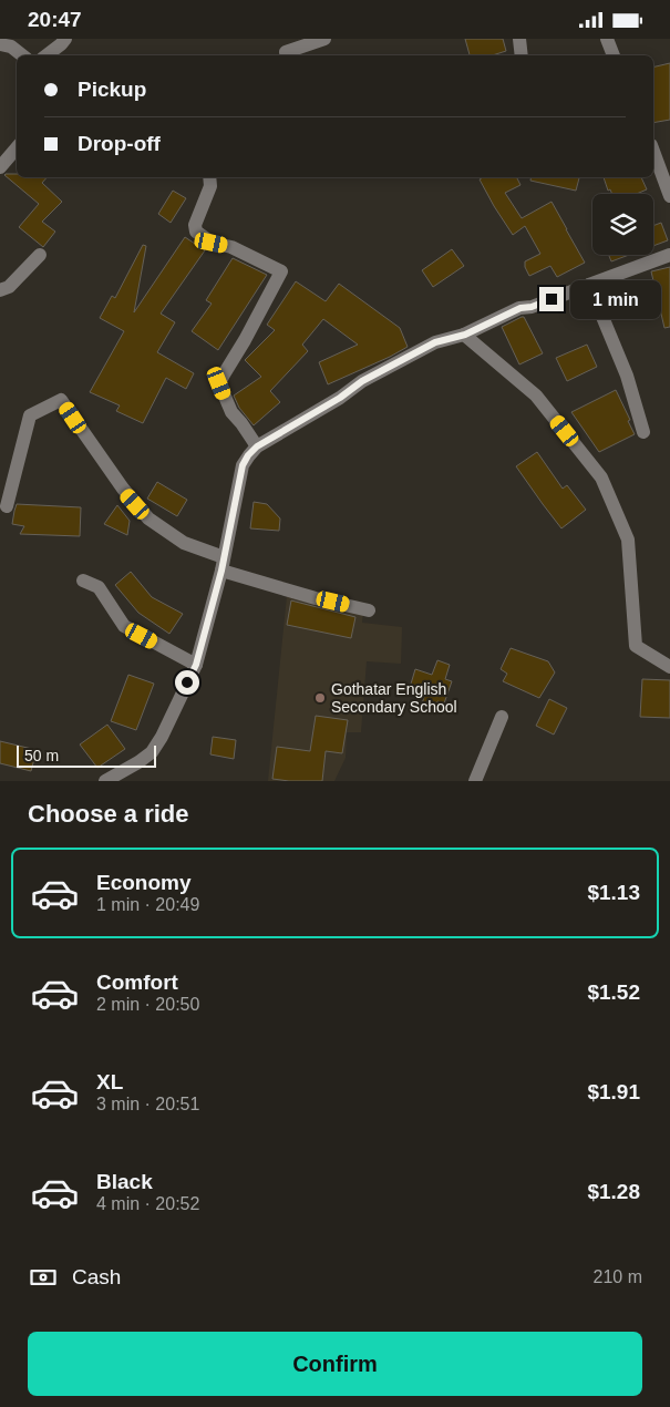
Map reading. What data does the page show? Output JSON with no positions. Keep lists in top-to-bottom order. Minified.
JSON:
{"places":["Gothatar English Secondary School"],"scale_bar":"50 m","page":{"status":"20:47","banner":["Pickup","Drop-off"],"bubble":"1 min","scale":"50 m","heading":"Choose a ride","list":[{"name":"Economy","note":"1 min · 20:49","value":"$1.13"},{"name":"Comfort","note":"2 min · 20:50","value":"$1.52"},{"name":"XL","note":"3 min · 20:51","value":"$1.91"},{"name":"Black","note":"4 min · 20:52","value":"$1.28"}],"pay":["Cash","210 m"],"buttons":"Confirm"}}
